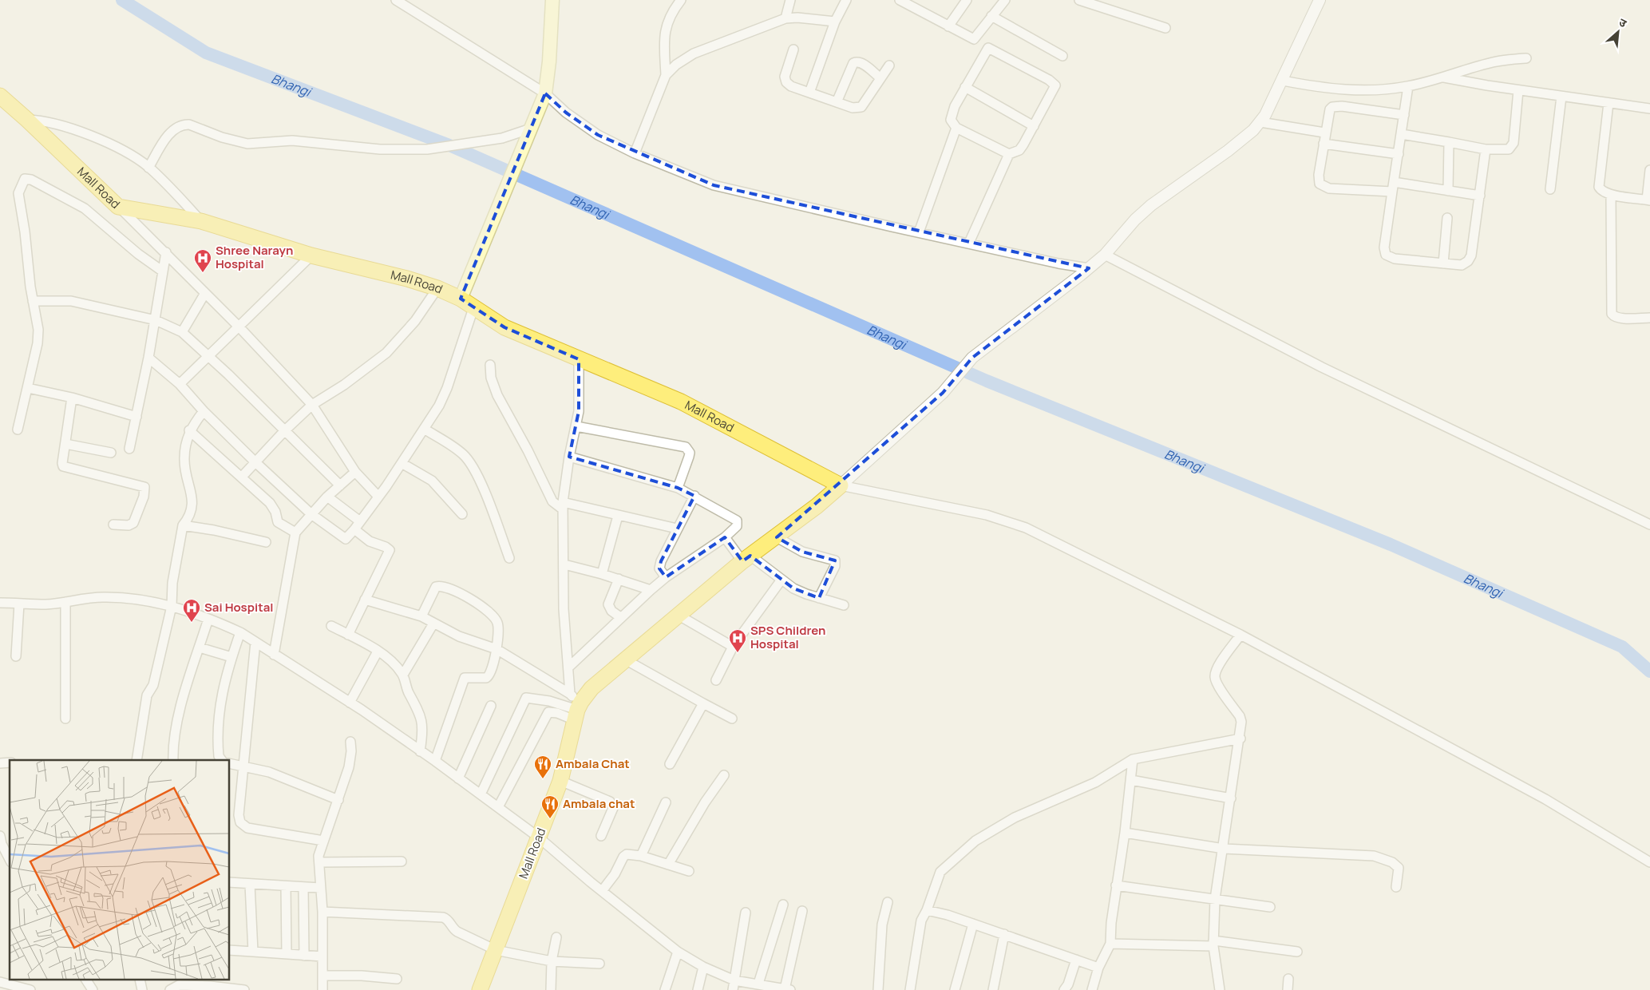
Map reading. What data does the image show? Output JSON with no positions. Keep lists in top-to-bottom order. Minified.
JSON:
{"streets":{"highway":["Mall Road"]},"water":["Bhangi"],"places":{"hospital":["Shree Narayn Hospital","Sai Hospital","SPS Children Hospital"],"restaurant":["Ambala Chat","Ambala chat"]},"north":"top right"}
